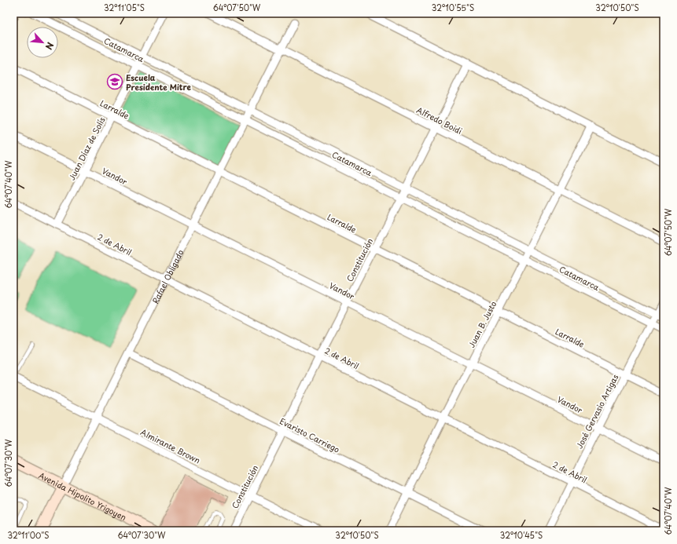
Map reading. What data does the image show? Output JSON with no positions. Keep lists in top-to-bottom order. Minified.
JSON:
{"streets":{"main road":["Rafael Obligado","Avenida Hipolito Yrigoyen"],"street":["Catamarca","Larralde","Alfredo Boidi","Juan Díaz de Solís","Vandor","2 de Abril","Constitución","Juan B. Justo","José Gervasio Artigas","Evaristo Carriego","Almirante Brown"]},"crossings":[["Catamarca","Juan Díaz de Solís"],["Catamarca","Constitución"],["Catamarca","Rafael Obligado"],["Catamarca","Juan B. Justo"],["Catamarca","José Gervasio Artigas"],["Larralde","Juan Díaz de Solís"],["Larralde","Constitución"],["Larralde","Rafael Obligado"],["Larralde","Juan B. Justo"],["Larralde","José Gervasio Artigas"],["Alfredo Boidi","Constitución"],["Alfredo Boidi","Rafael Obligado"],["Alfredo Boidi","Juan B. Justo"],["Juan Díaz de Solís","Vandor"],["Juan Díaz de Solís","2 de Abril"],["Vandor","Constitución"],["Vandor","Rafael Obligado"],["Vandor","Juan B. Justo"],["Vandor","José Gervasio Artigas"],["2 de Abril","Constitución"],["2 de Abril","Rafael Obligado"],["2 de Abril","Juan B. Justo"],["2 de Abril","José Gervasio Artigas"],["Constitución","Evaristo Carriego"],["Constitución","Almirante Brown"],["Rafael Obligado","Evaristo Carriego"],["Rafael Obligado","Almirante Brown"],["Rafael Obligado","Avenida Hipolito Yrigoyen"],["Juan B. Justo","Evaristo Carriego"]],"places":{"school or university":["Escuela Presidente Mitre"]},"north":"bottom right","coordinates":["32°11'05\"S","64°07'50\"W","32°10'55\"S","32°10'50\"S","64°07'40\"W","64°07'30\"W","32°11'00\"S","32°10'45\"S"]}
